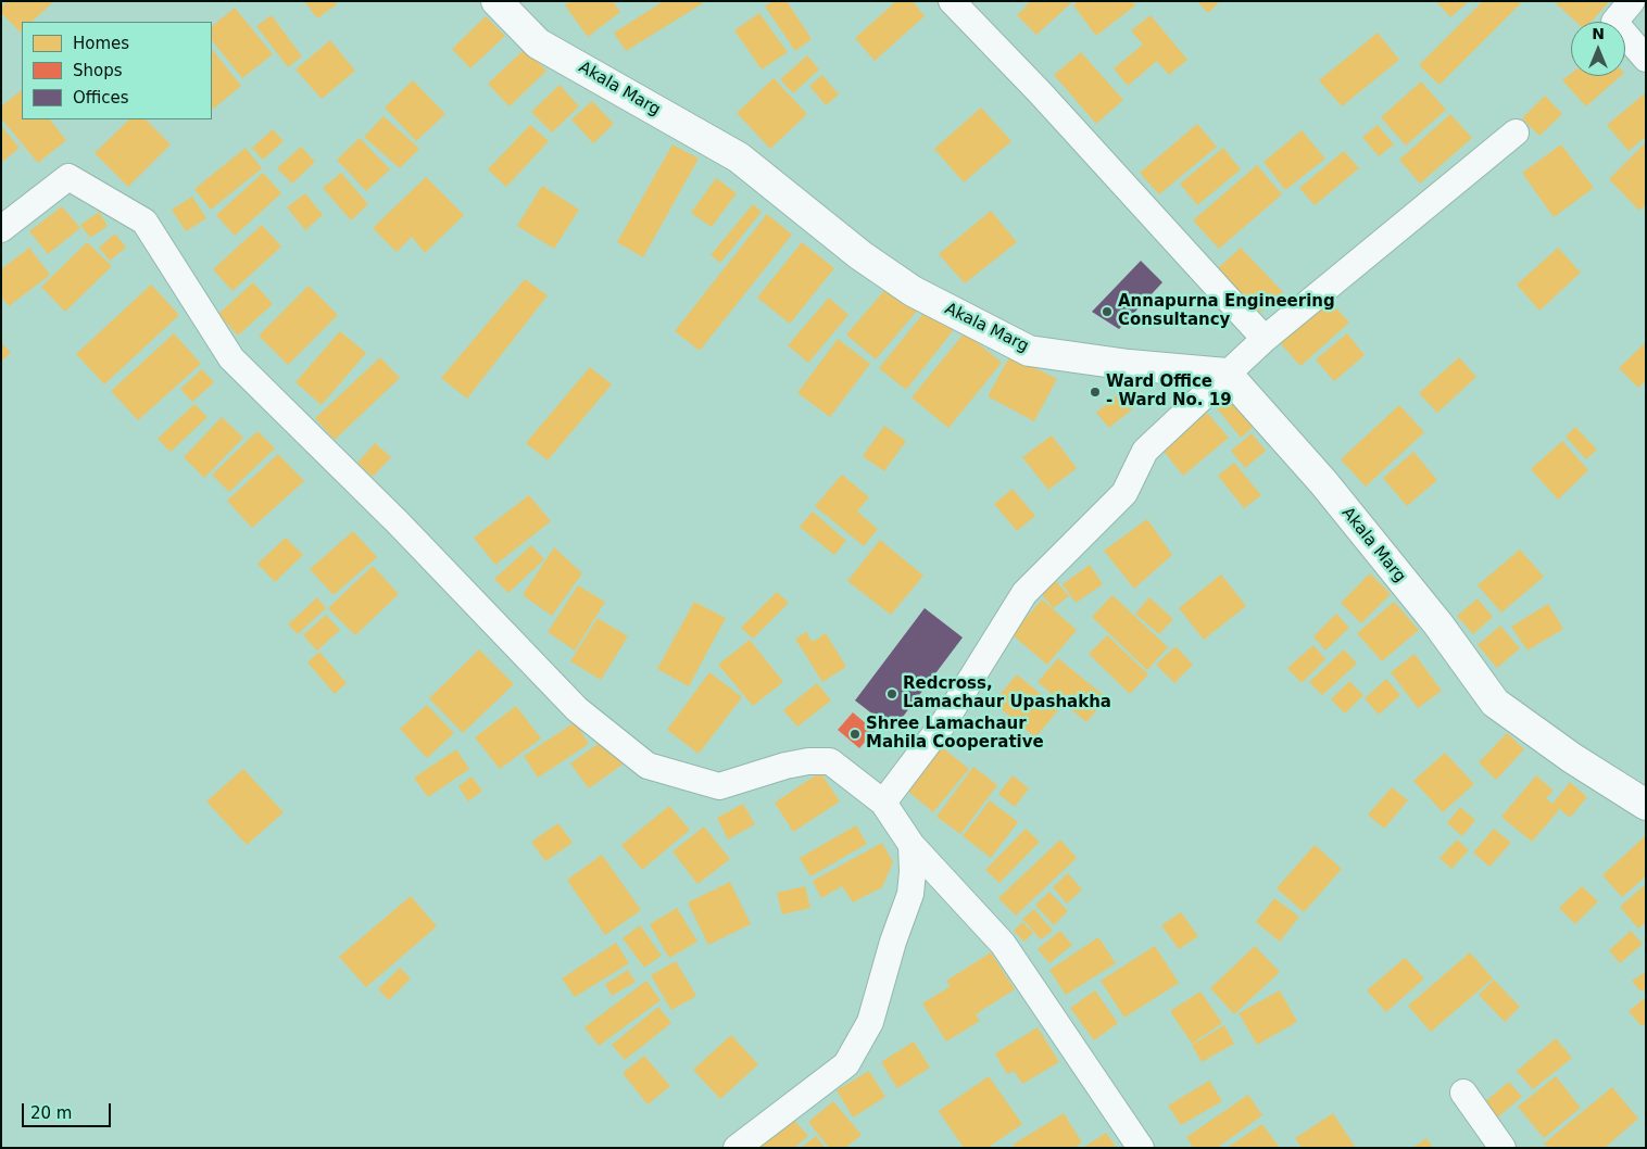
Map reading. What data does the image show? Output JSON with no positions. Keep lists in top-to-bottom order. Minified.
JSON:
{"streets":{"main road":["Akala Marg"]},"places":["Annapurna Engineering Consultancy","Ward Office - Ward No. 19","Redcross, Lamachaur Upashakha","Shree Lamachaur Mahila Cooperative"],"legend":["Homes","Shops","Offices"],"scale_bar":"20 m","north":"top"}
